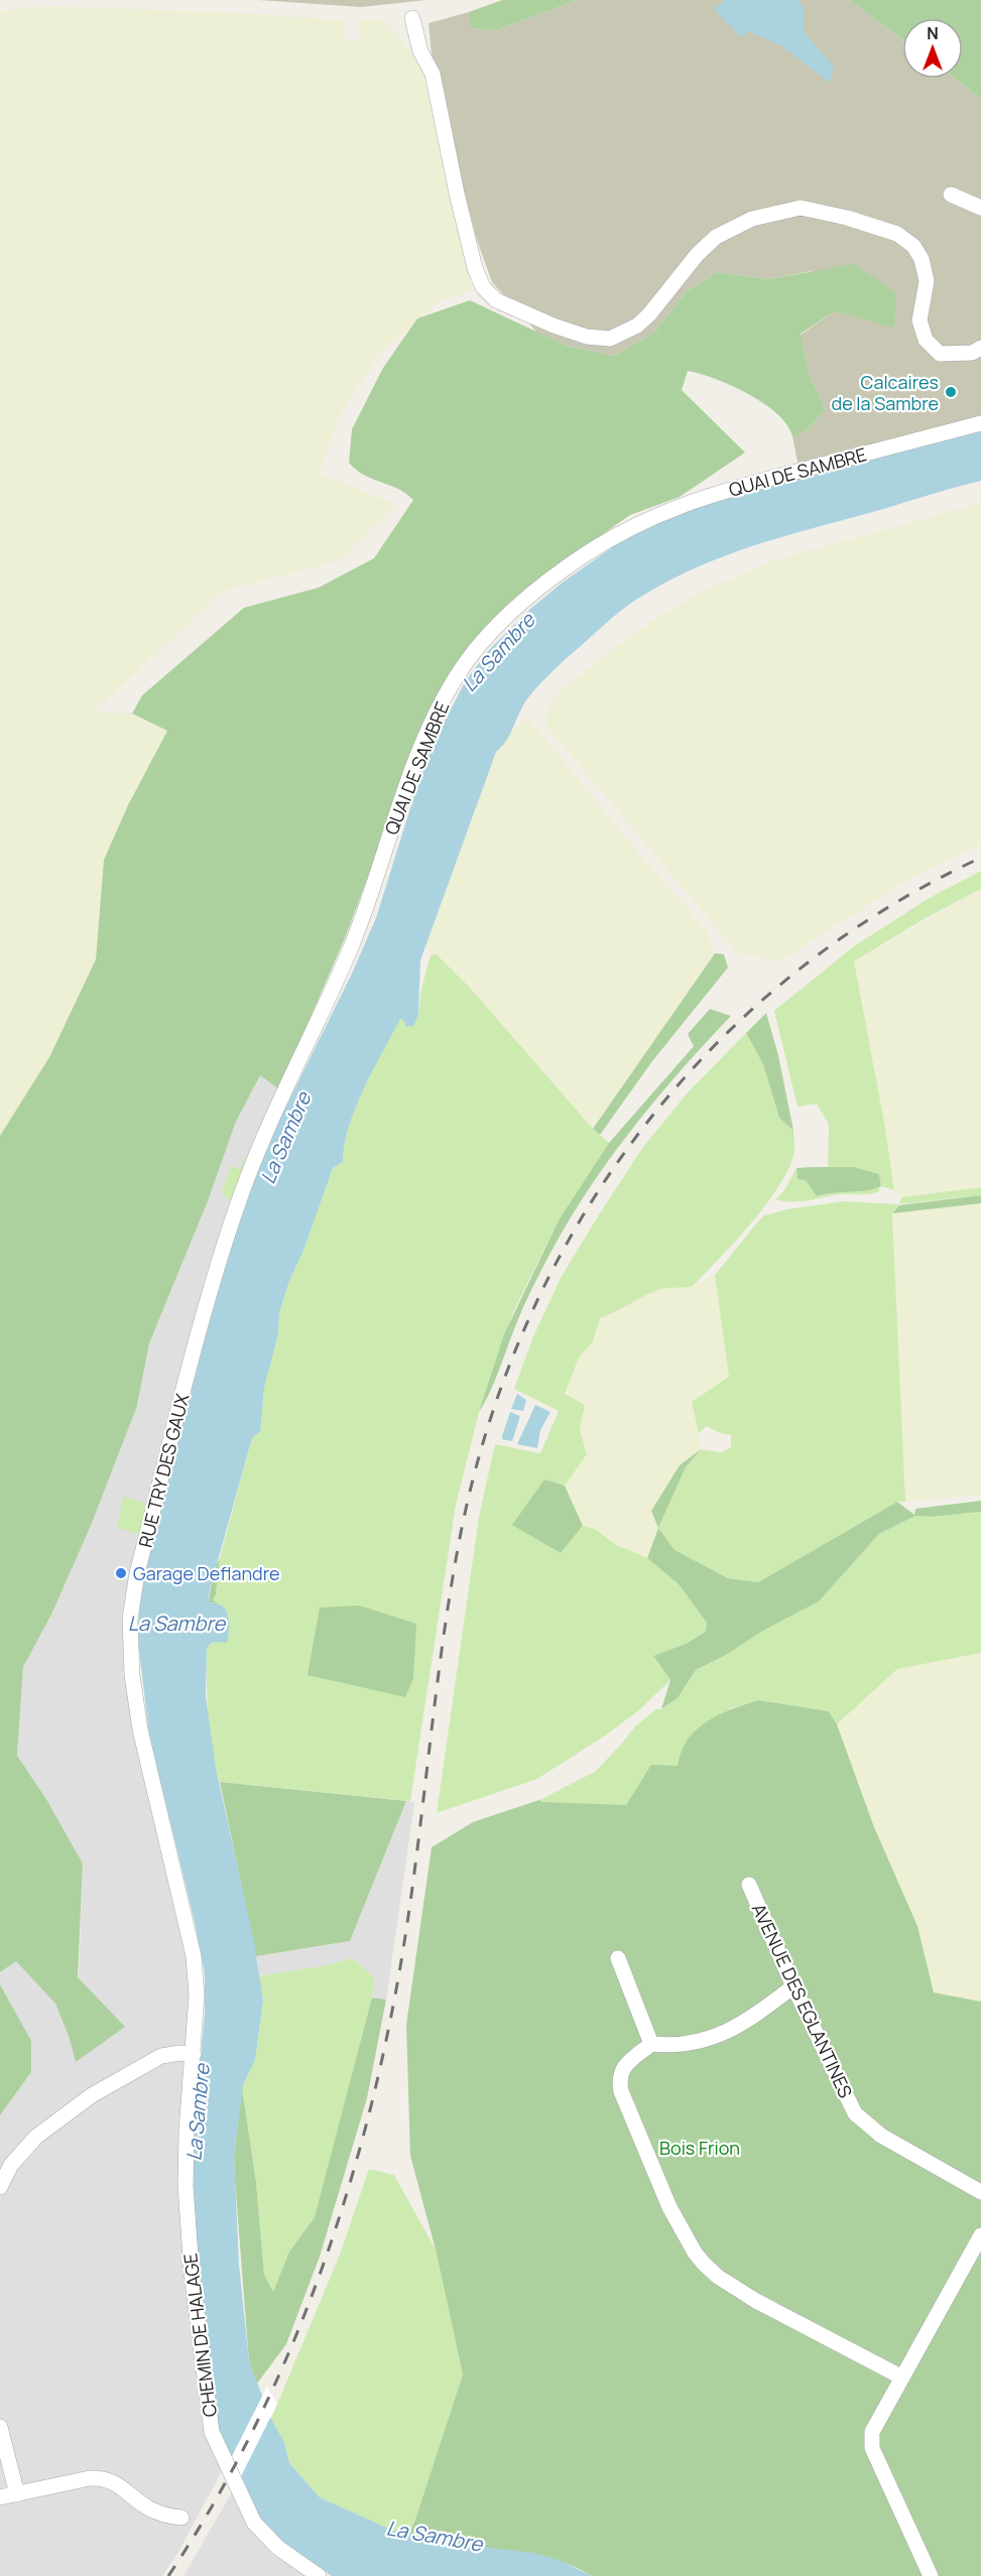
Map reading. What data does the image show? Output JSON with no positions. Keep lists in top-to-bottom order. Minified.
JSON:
{"streets":{"street":["QUAI DE SAMBRE","RUE TRY DES GAUX","AVENUE DES EGLANTINES","CHEMIN DE HALAGE"]},"crossings":[["QUAI DE SAMBRE","RUE TRY DES GAUX"],["RUE TRY DES GAUX","CHEMIN DE HALAGE"]],"water":["La Sambre"],"parks":["Bois Frion"],"places":["Calcaires de la Sambre","Garage Deflandre"],"north":"top"}
